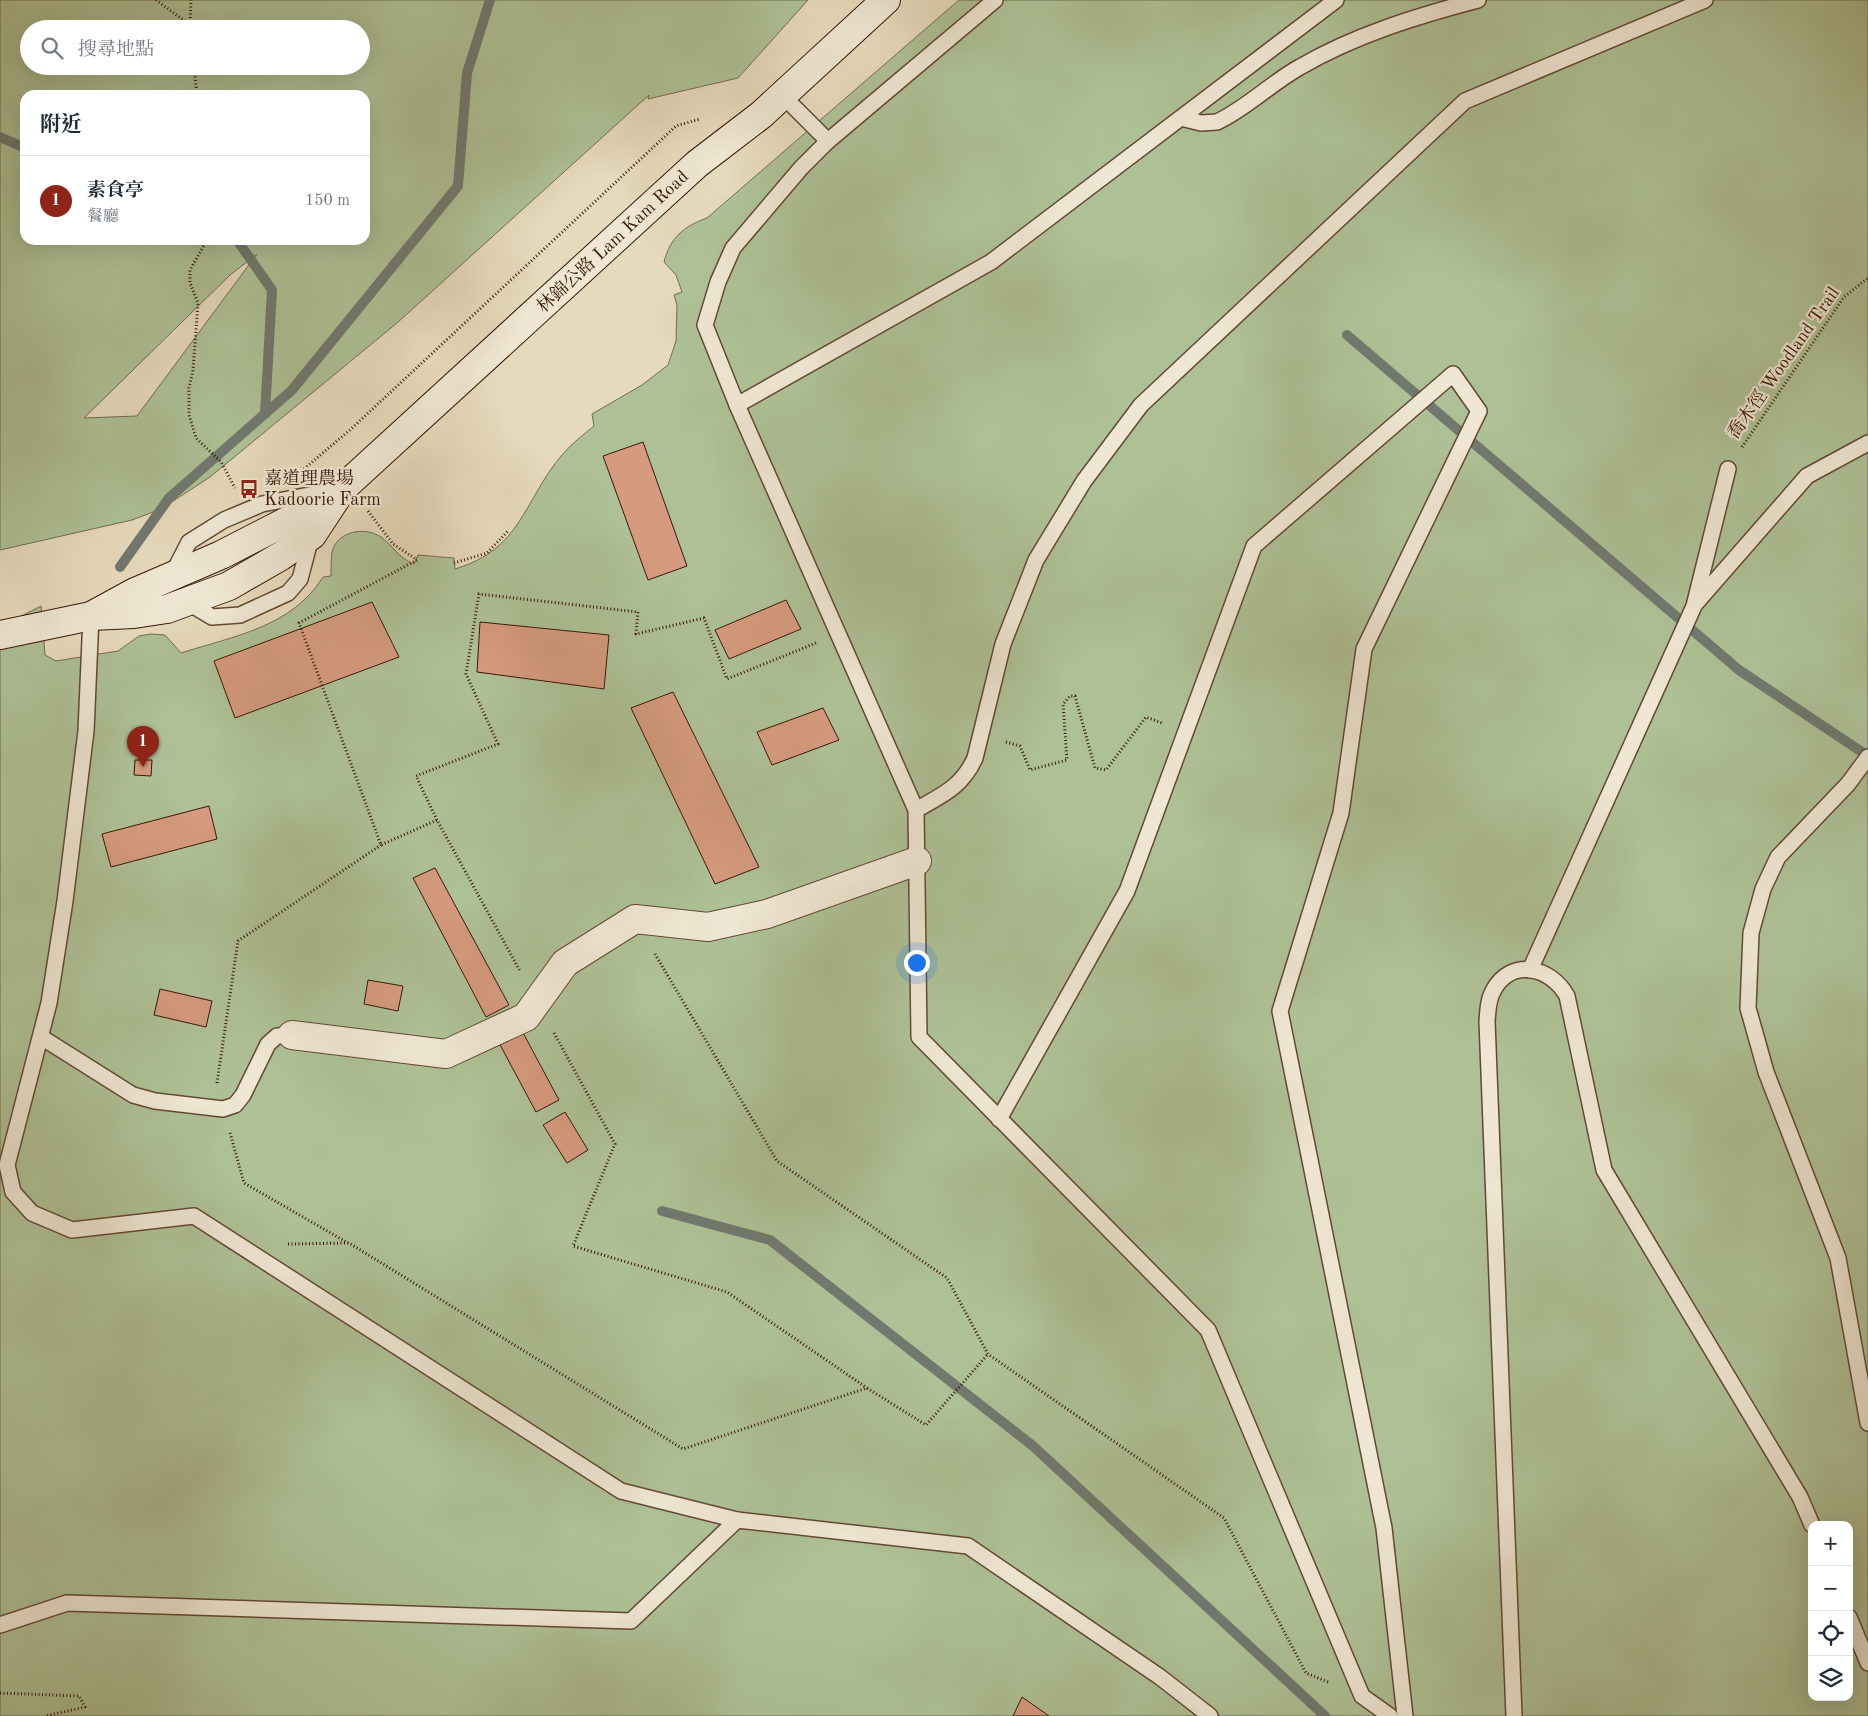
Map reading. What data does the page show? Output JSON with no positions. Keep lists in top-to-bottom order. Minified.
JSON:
{"streets":{"main road":["林錦公路 Lam Kam Road"],"path":["喬木徑 Woodland Trail"]},"places":{"bus stop":["嘉道理農場 Kadoorie Farm"]},"page":{"search":"搜尋地點","heading":"附近","list":[{"mark":"1","name":"素食亭","note":"餐廳","value":"150 m"}],"pins":"1","map_buttons":["+","−"]}}
